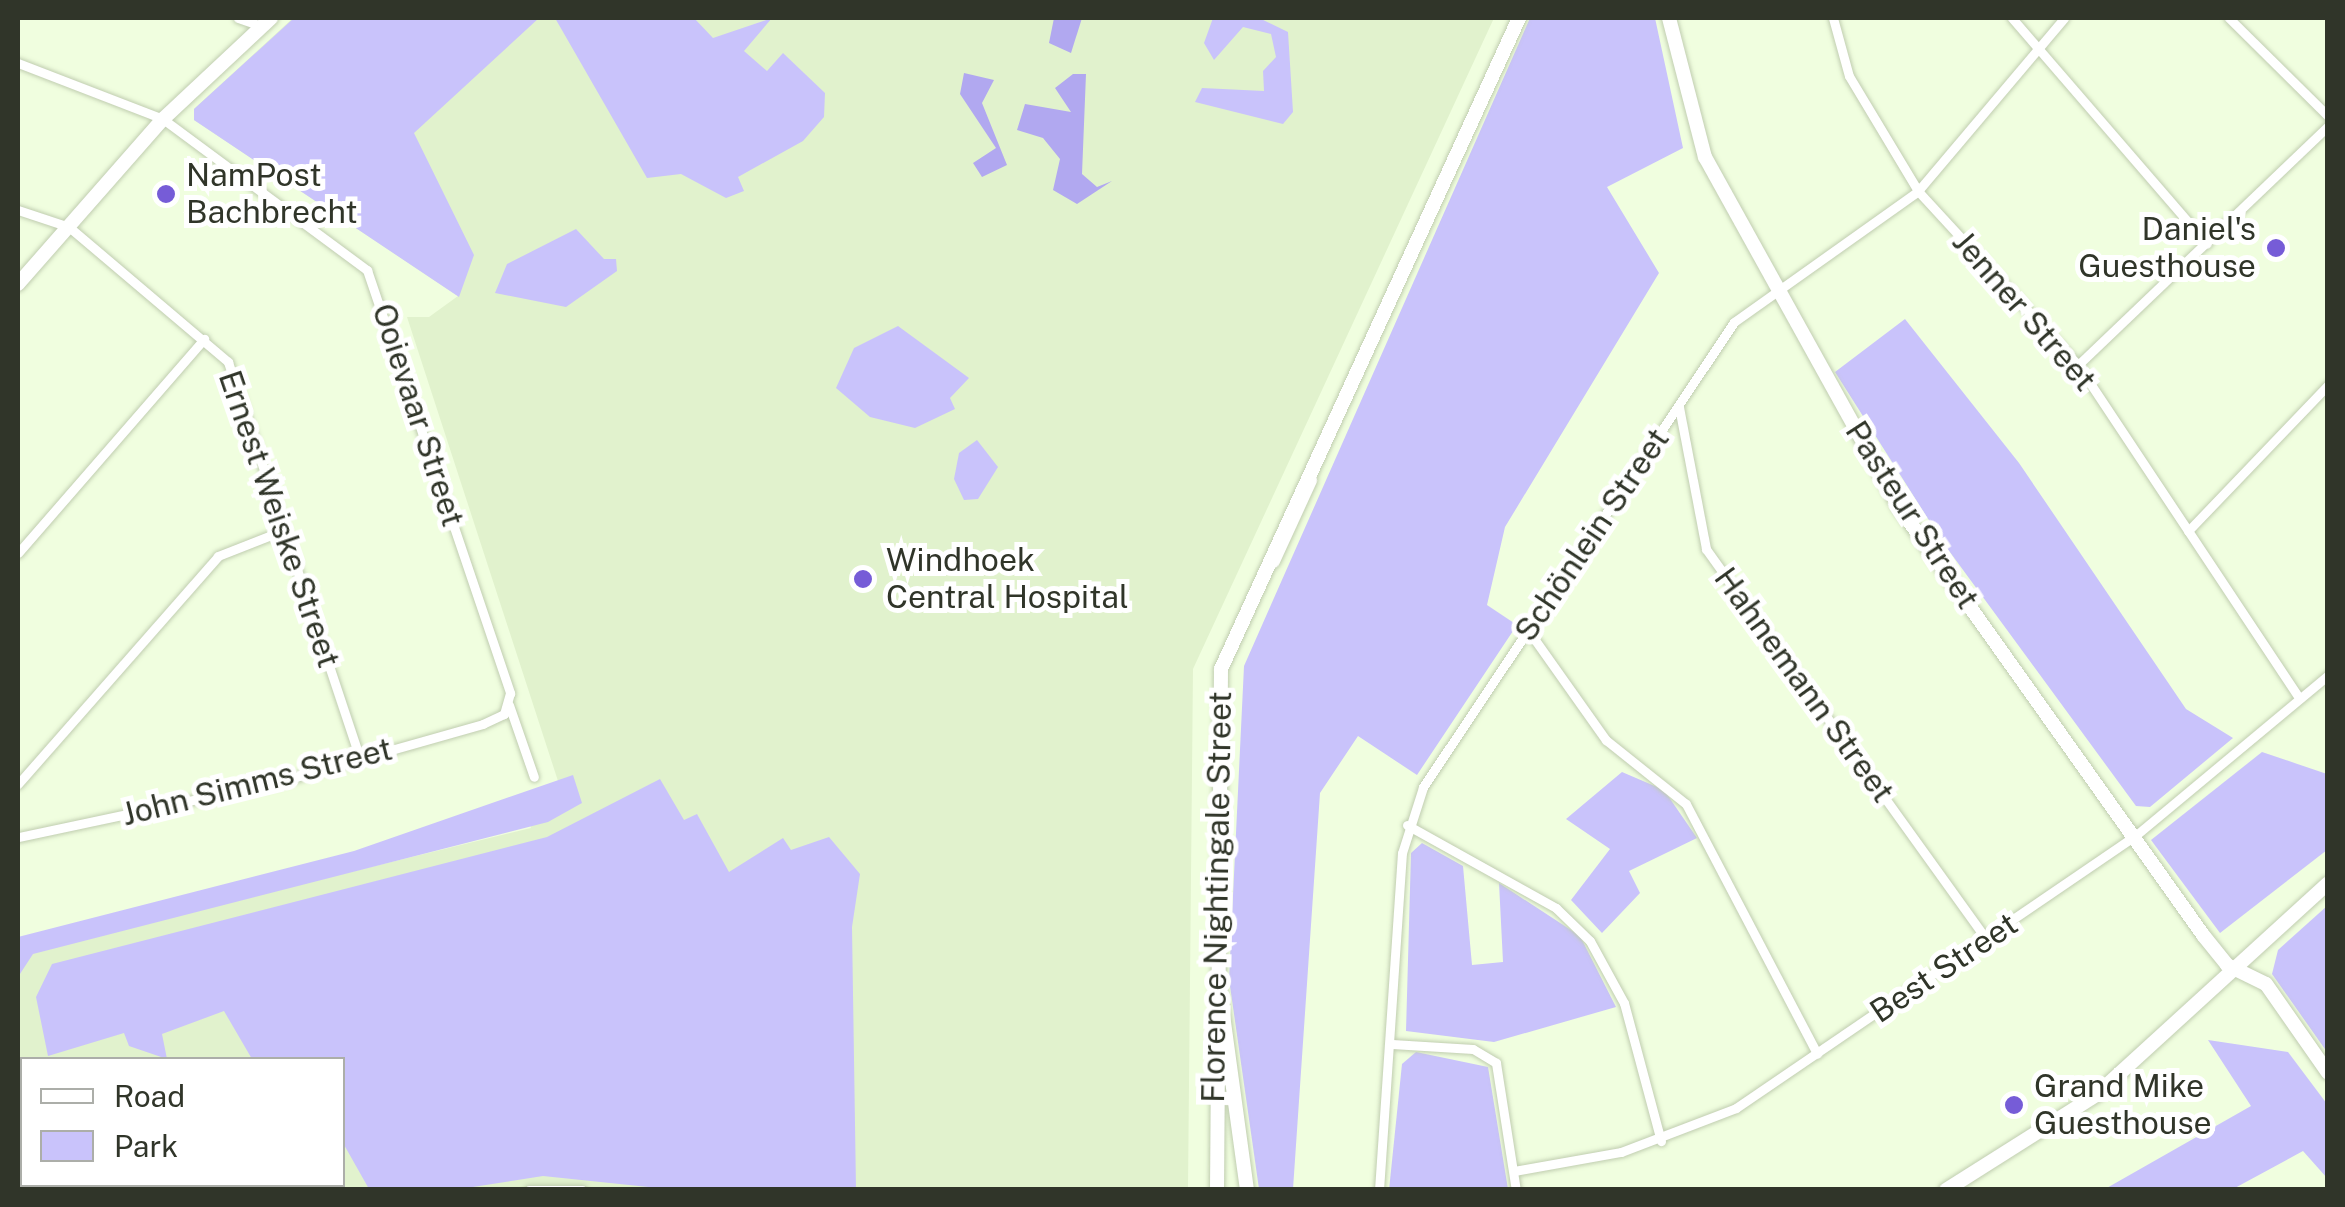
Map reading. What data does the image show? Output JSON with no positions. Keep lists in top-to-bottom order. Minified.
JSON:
{"streets":{"main road":["Pasteur Street","Florence Nightingale Street"],"street":["Jenner Street","Ooievaar Street","Ernest Weiske Street","Schönlein Street","Hahnemann Street","John Simms Street","Best Street"]},"crossings":[["Jenner Street","Schönlein Street"],["Jenner Street","Best Street"],["Ooievaar Street","John Simms Street"],["Pasteur Street","Schönlein Street"],["Pasteur Street","Best Street"],["Ernest Weiske Street","John Simms Street"],["Schönlein Street","Hahnemann Street"],["Hahnemann Street","Best Street"]],"places":["NamPost Bachbrecht","Daniel's Guesthouse","Windhoek Central Hospital","Grand Mike Guesthouse"],"legend":["Road","Park"]}
